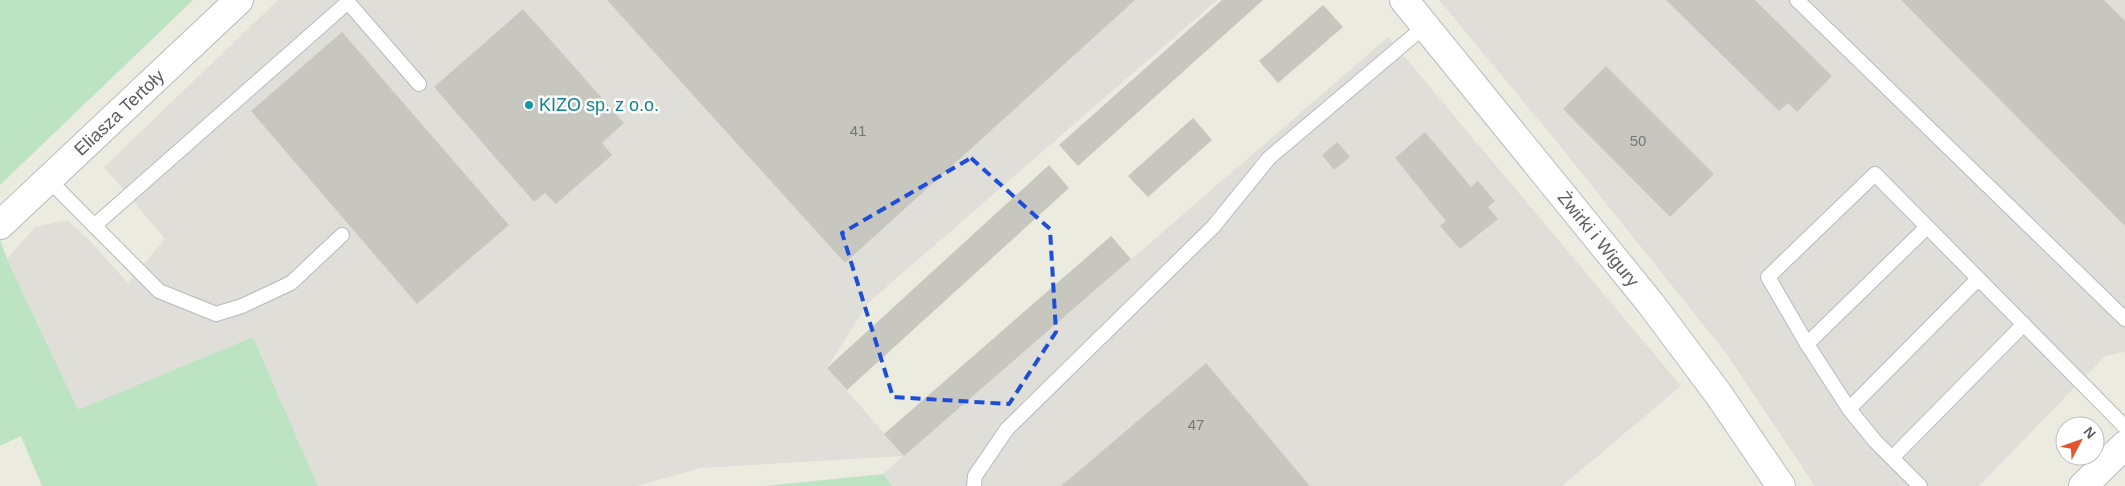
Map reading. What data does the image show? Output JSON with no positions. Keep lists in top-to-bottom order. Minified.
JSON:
{"streets":{"street":["Eliasza Tertoły","Żwirki i Wigury"]},"places":["KIZO sp. z o.o."],"house_numbers":["41","50","47"],"north":"top right"}
